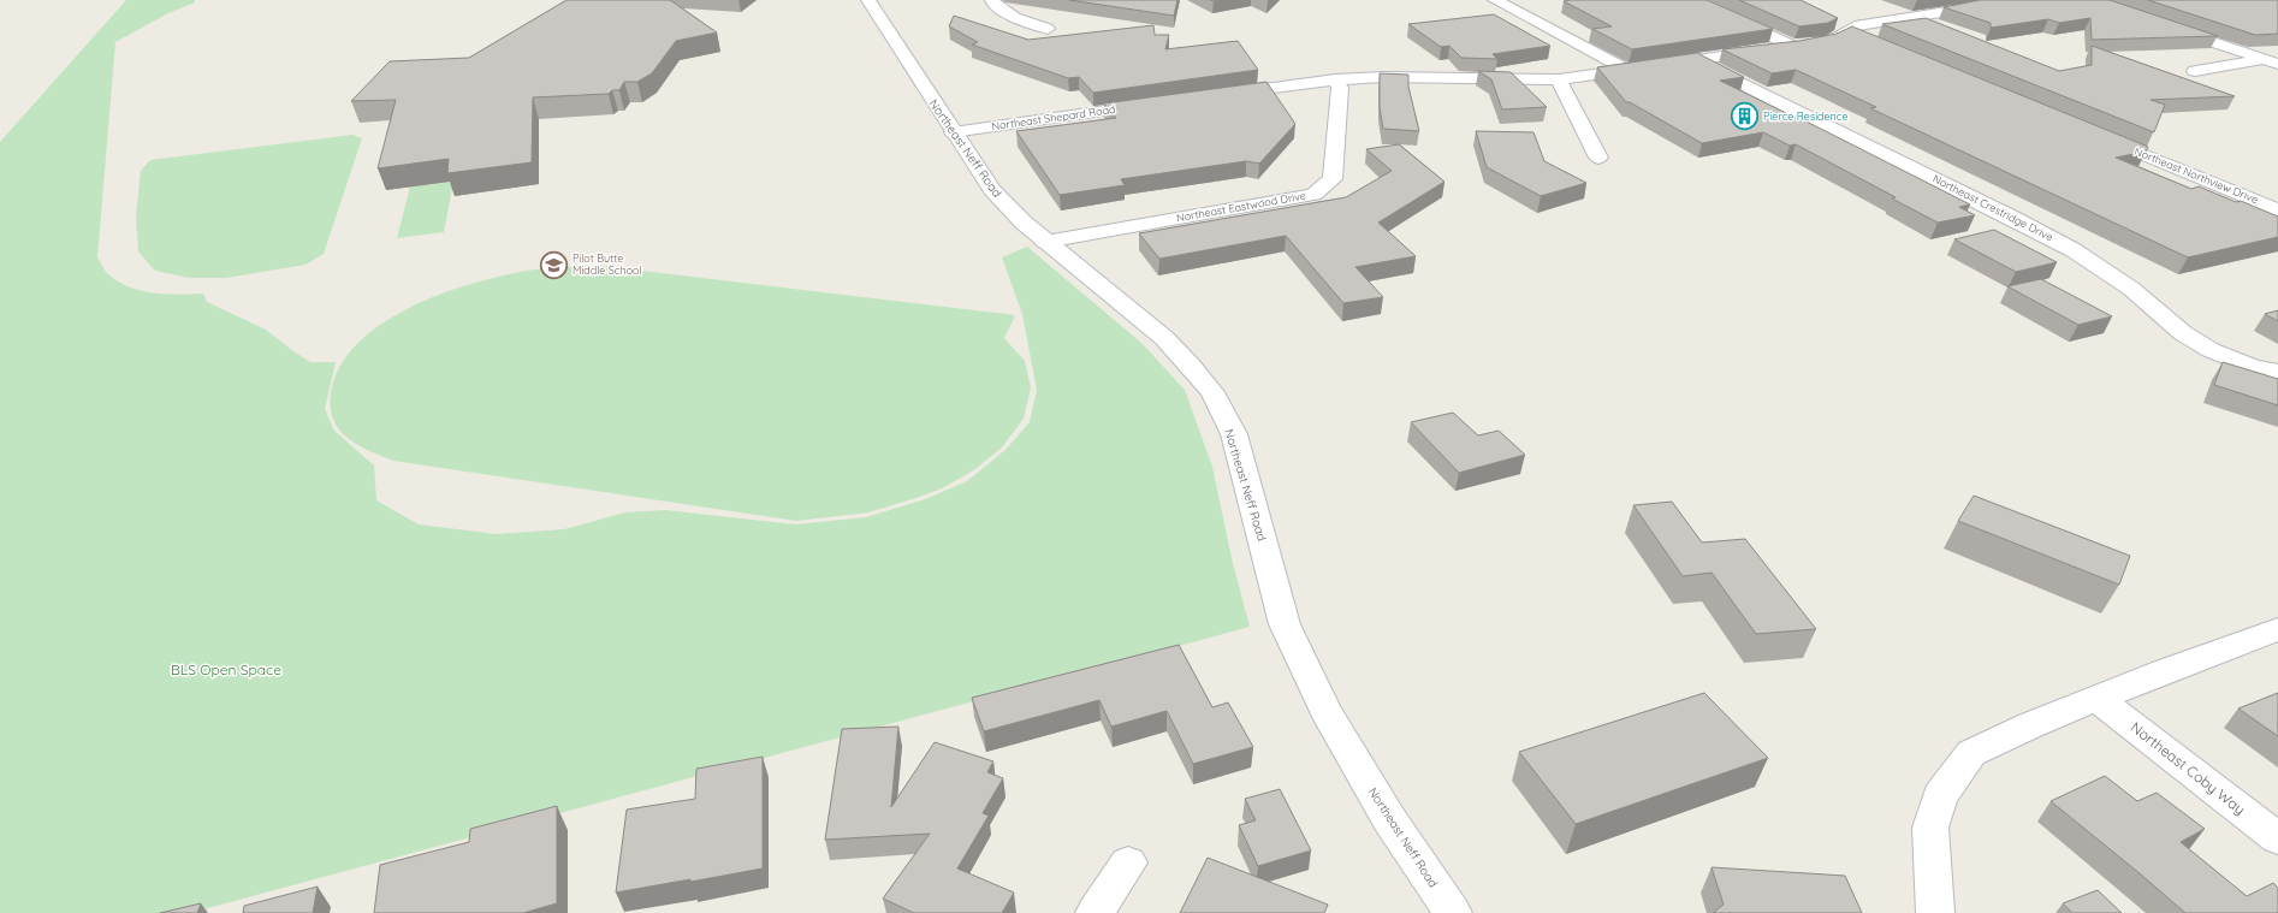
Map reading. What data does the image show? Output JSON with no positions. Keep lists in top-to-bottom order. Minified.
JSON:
{"streets":{"street":["Northeast Shepard Road","Northeast Neff Road","Northeast Northview Drive","Northeast Eastwood Drive","Northeast Crestridge Drive","Northeast Coby Way"]},"crossings":[["Northeast Shepard Road","Northeast Neff Road"],["Northeast Neff Road","Northeast Eastwood Drive"]],"parks":["BLS Open Space"],"places":{"building":["Pierce Residence"],"school or university":["Pilot Butte Middle School"]}}
